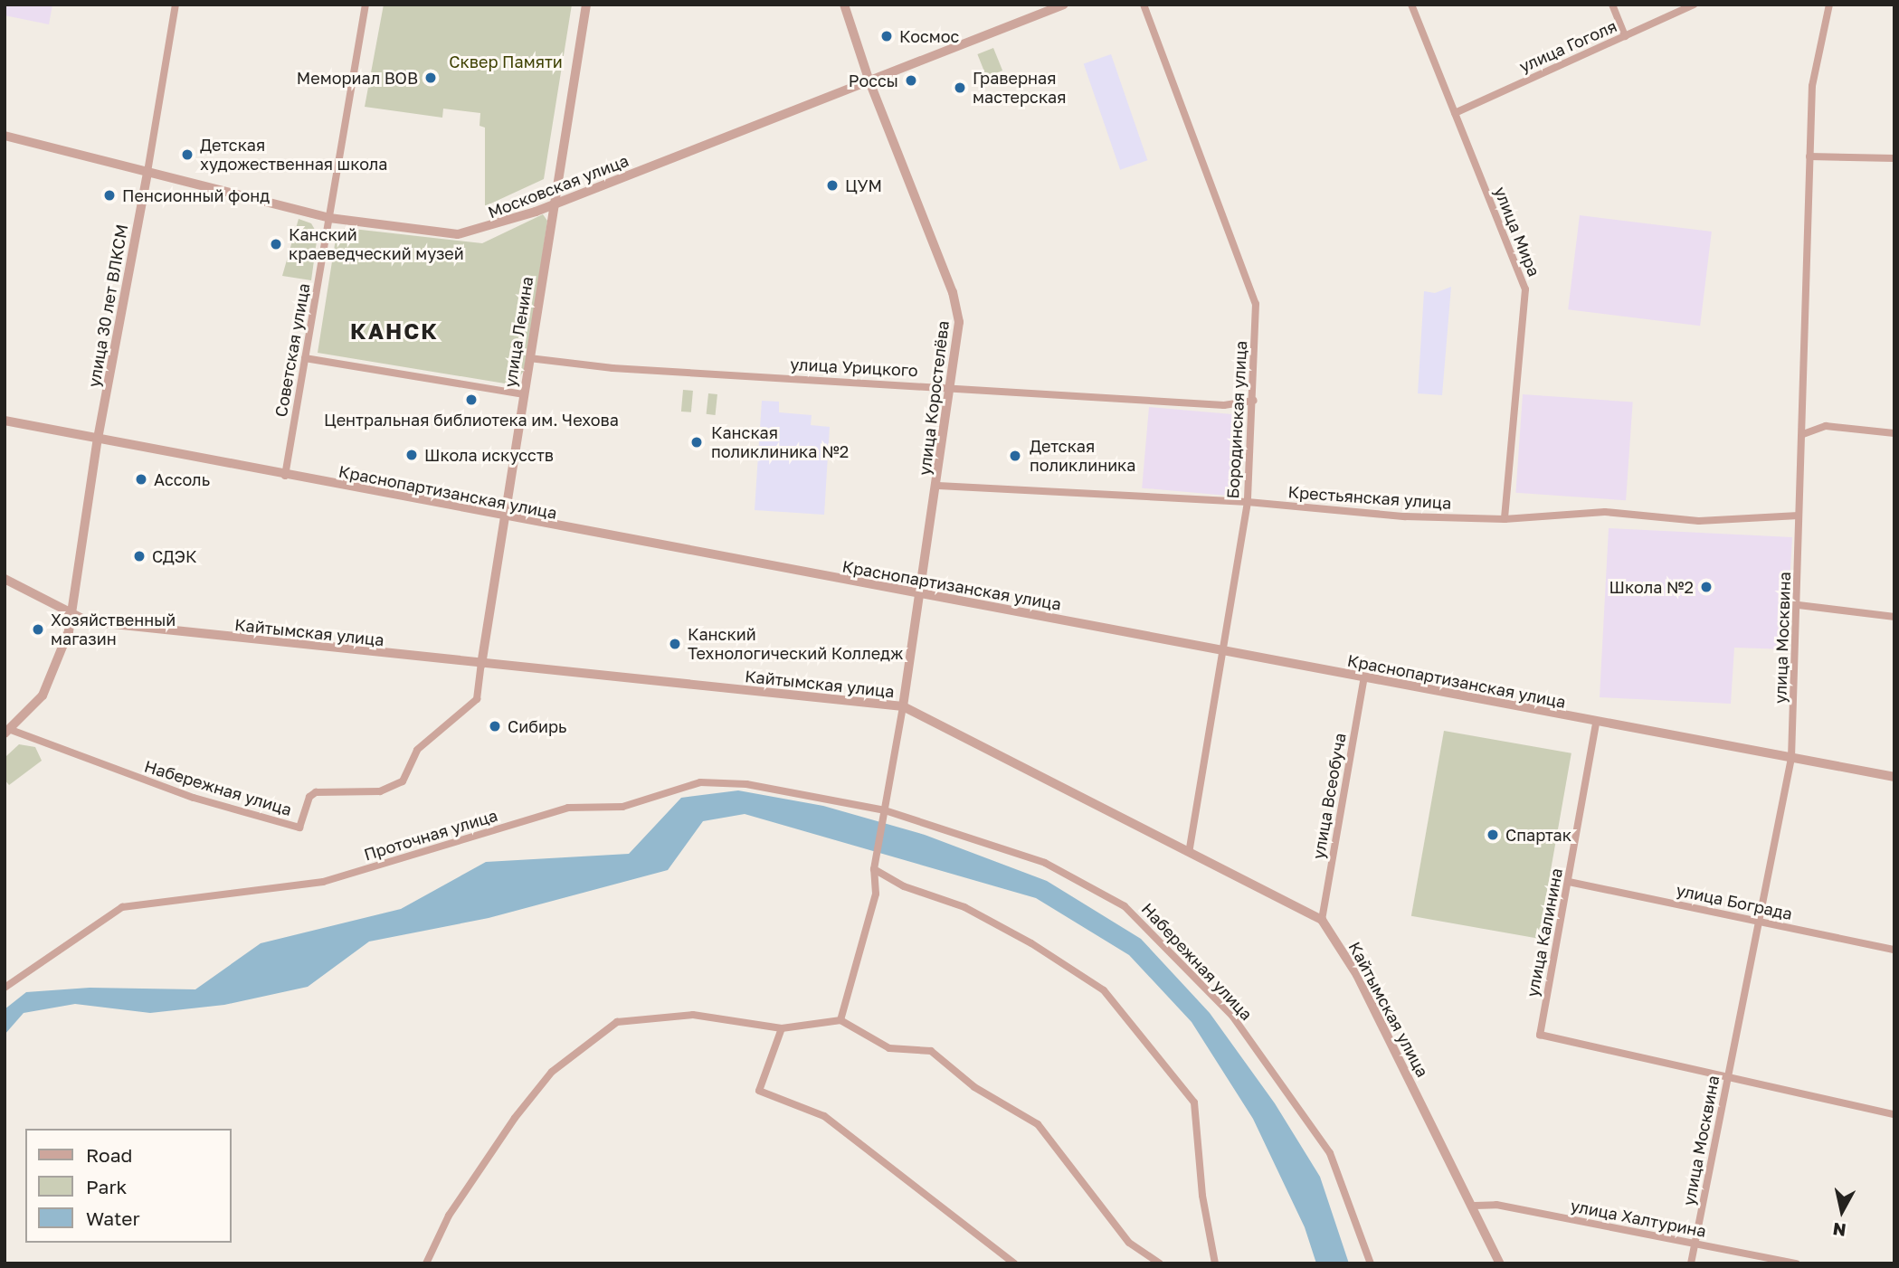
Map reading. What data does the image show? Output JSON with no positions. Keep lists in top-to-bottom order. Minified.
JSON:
{"streets":{"street":["улица Гоголя","Московская улица","улица Мира","улица 30 лет ВЛКСМ","улица Ленина","Советская улица","улица Урицкого","улица Коростелёва","Бородинская улица","Краснопартизанская улица","Крестьянская улица","Кайтымская улица","улица Москвина","Набережная улица","улица Всеобуча","Проточная улица","улица Бограда","улица Калинина","улица Халтурина"]},"crossings":[["улица Гоголя","улица Мира"],["Московская улица","улица 30 лет ВЛКСМ"],["Московская улица","улица Ленина"],["Московская улица","Советская улица"],["Московская улица","улица Коростелёва"],["улица Мира","Крестьянская улица"],["улица 30 лет ВЛКСМ","Краснопартизанская улица"],["улица 30 лет ВЛКСМ","Кайтымская улица"],["улица 30 лет ВЛКСМ","Набережная улица"],["улица Ленина","улица Урицкого"],["улица Ленина","Краснопартизанская улица"],["улица Ленина","Кайтымская улица"],["улица Ленина","Набережная улица"],["Советская улица","Краснопартизанская улица"],["улица Урицкого","улица Коростелёва"],["улица Урицкого","Бородинская улица"],["улица Коростелёва","Краснопартизанская улица"],["улица Коростелёва","Крестьянская улица"],["улица Коростелёва","Кайтымская улица"],["улица Коростелёва","Набережная улица"],["улица Коростелёва","Проточная улица"],["Бородинская улица","Краснопартизанская улица"],["Бородинская улица","Крестьянская улица"],["Бородинская улица","Кайтымская улица"],["Краснопартизанская улица","улица Москвина"],["Краснопартизанская улица","улица Всеобуча"],["Краснопартизанская улица","улица Калинина"],["Крестьянская улица","улица Москвина"],["Кайтымская улица","Набережная улица"],["Кайтымская улица","улица Всеобуча"],["Кайтымская улица","улица Халтурина"],["улица Москвина","улица Бограда"],["улица Москвина","улица Калинина"],["улица Москвина","улица Халтурина"],["Набережная улица","Проточная улица"],["улица Бограда","улица Калинина"]],"districts":["КАНСК"],"parks":["Сквер Памяти"],"places":["Космос","Мемориал ВОВ","Россы","Граверная мастерская","Детская художественная школа","ЦУМ","Пенсионный фонд","Канский краеведческий музей","Центральная библиотека им. Чехова","Канская поликлиника №2","Школа искусств","Детская поликлиника","Ассоль","СДЭК","Школа №2","Хозяйственный магазин","Канский Технологический Колледж","Сибирь","Спартак"],"legend":["Road","Park","Water"],"north":"bottom"}
